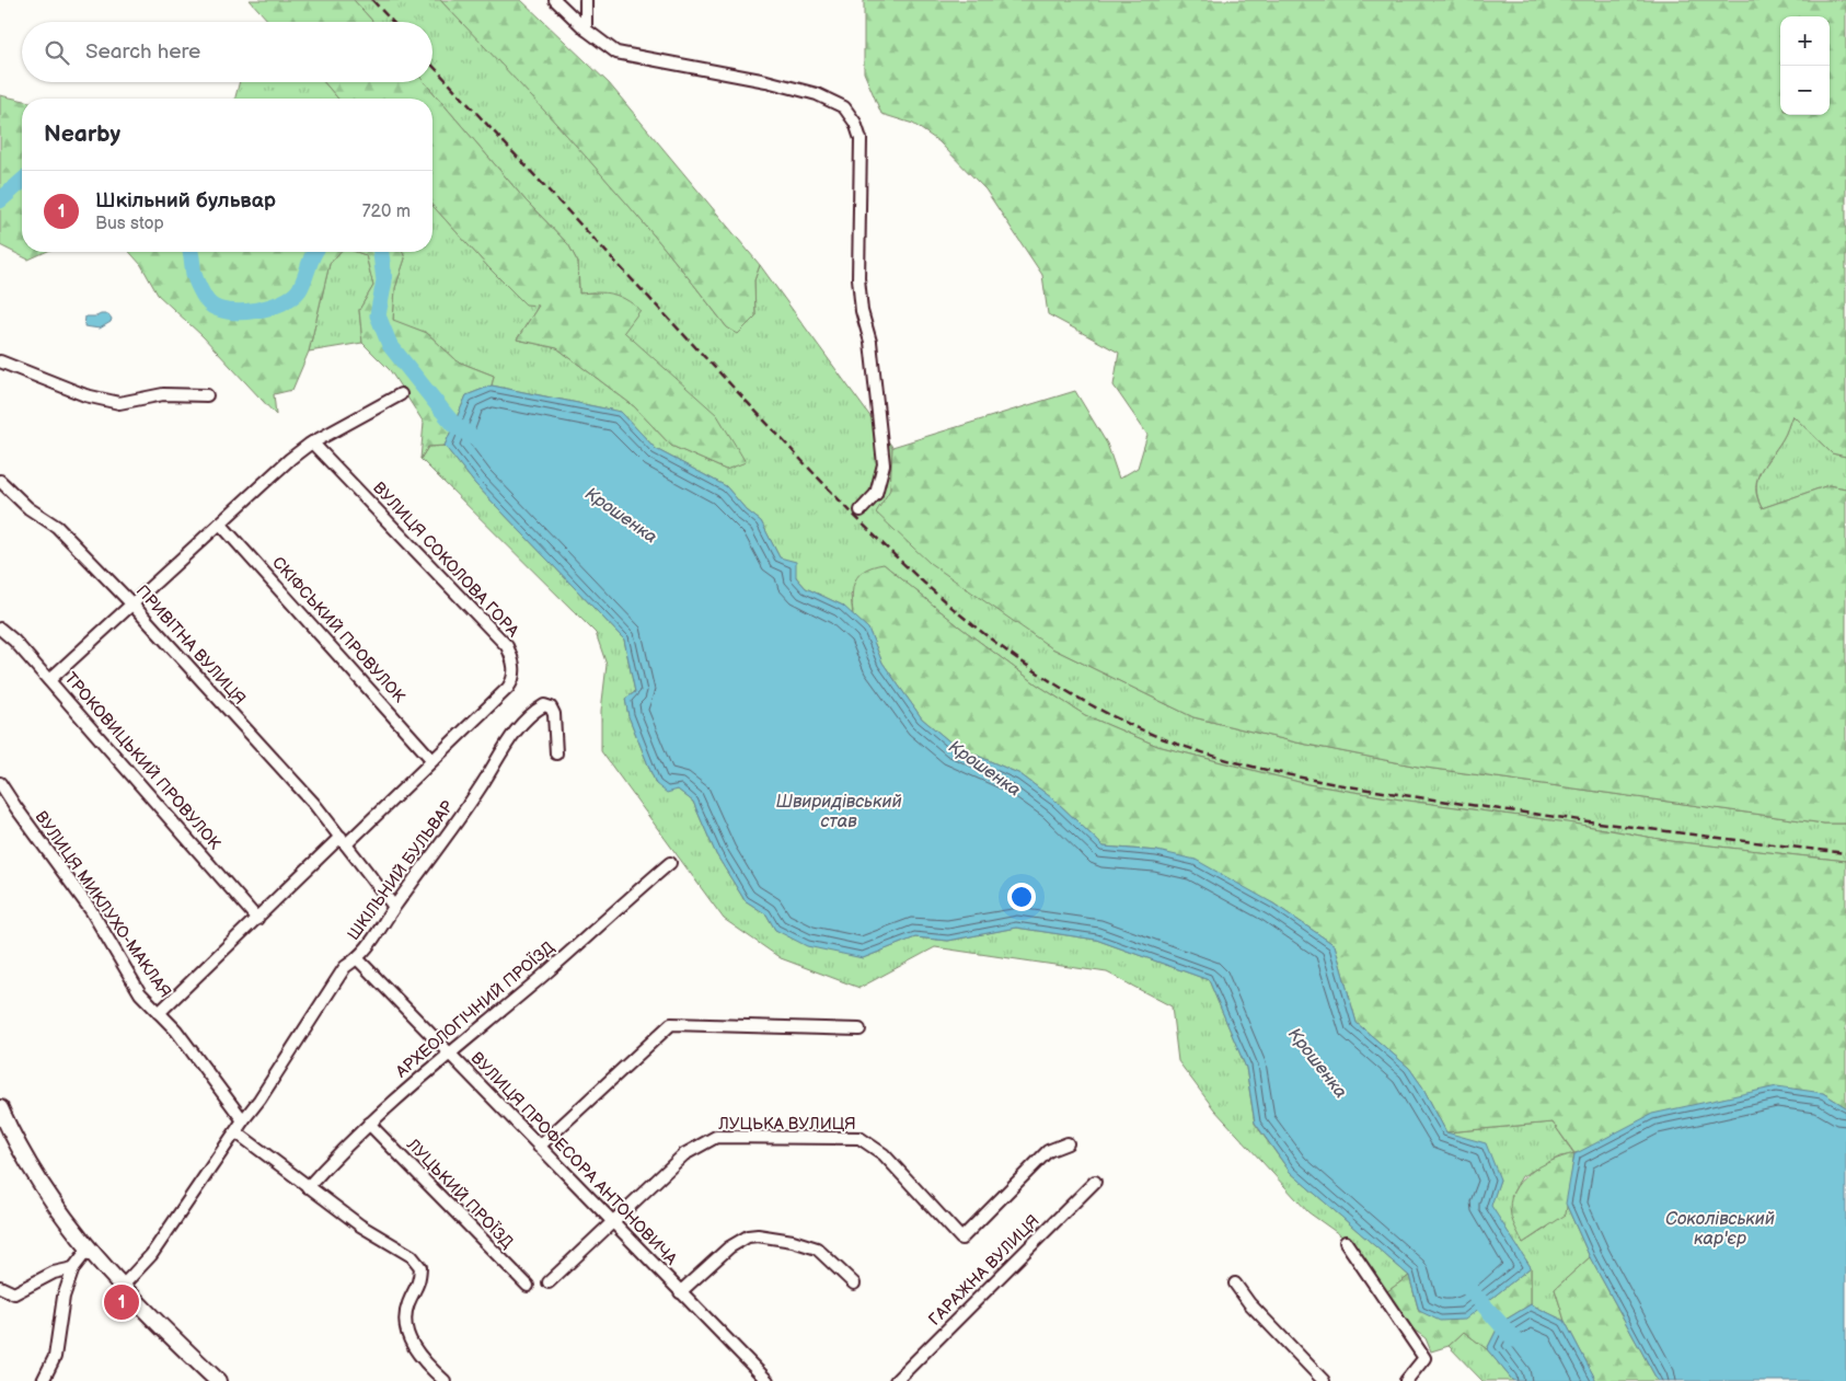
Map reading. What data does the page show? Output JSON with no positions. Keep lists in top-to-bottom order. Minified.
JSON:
{"streets":{"street":["ВУЛИЦЯ СОКОЛОВА ГОРА","СКІФСЬКИЙ ПРОВУЛОК","ПРИВІТНА ВУЛИЦЯ","ТРОКОВИЦЬКИЙ ПРОВУЛОК","ШКІЛЬНИЙ БУЛЬВАР","ВУЛИЦЯ МИКЛУХО-МАКЛАЯ","АРХЕОЛОГІЧНИЙ ПРОЇЗД","ЛУЦЬКА ВУЛИЦЯ","ВУЛИЦЯ ПРОФЕСОРА АНТОНОВИЧА","ЛУЦЬКИЙ ПРОЇЗД","ГАРАЖНА ВУЛИЦЯ"]},"crossings":[["ВУЛИЦЯ СОКОЛОВА ГОРА","СКІФСЬКИЙ ПРОВУЛОК"],["ВУЛИЦЯ СОКОЛОВА ГОРА","ПРИВІТНА ВУЛИЦЯ"],["ВУЛИЦЯ СОКОЛОВА ГОРА","ТРОКОВИЦЬКИЙ ПРОВУЛОК"],["ВУЛИЦЯ СОКОЛОВА ГОРА","ВУЛИЦЯ МИКЛУХО-МАКЛАЯ"],["ШКІЛЬНИЙ БУЛЬВАР","ВУЛИЦЯ МИКЛУХО-МАКЛАЯ"],["ШКІЛЬНИЙ БУЛЬВАР","ВУЛИЦЯ ПРОФЕСОРА АНТОНОВИЧА"],["АРХЕОЛОГІЧНИЙ ПРОЇЗД","ВУЛИЦЯ ПРОФЕСОРА АНТОНОВИЧА"],["АРХЕОЛОГІЧНИЙ ПРОЇЗД","ЛУЦЬКИЙ ПРОЇЗД"],["ЛУЦЬКА ВУЛИЦЯ","ВУЛИЦЯ ПРОФЕСОРА АНТОНОВИЧА"]],"water":["Крошенка","Швиридівський став","Соколівський кар'єр"],"page":{"map_buttons":["+","−"],"search":"Search here","heading":"Nearby","list":[{"mark":"1","name":"Шкільний бульвар","note":"Bus stop","value":"720 m"}],"pins":"1"}}
